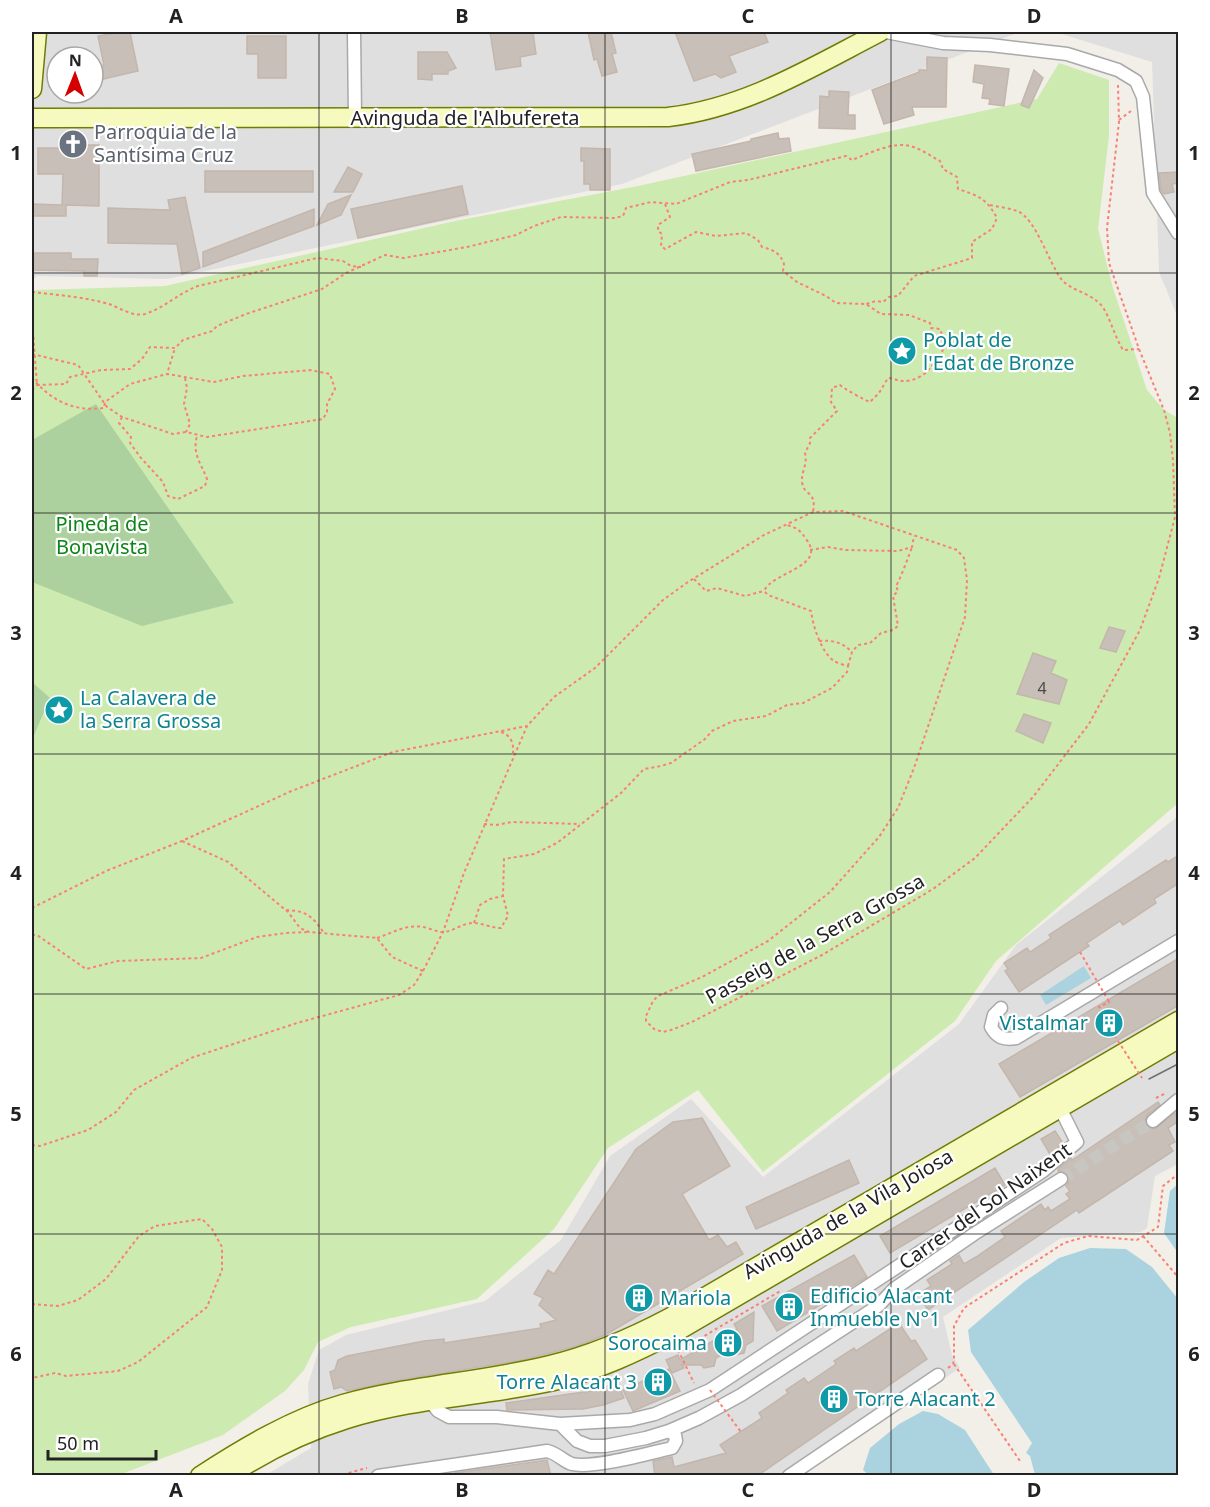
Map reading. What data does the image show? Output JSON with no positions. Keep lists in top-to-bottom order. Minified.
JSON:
{"streets":{"main road":["Avinguda de l'Albufereta","Avinguda de la Vila Joiosa"],"street":["Carrer del Sol Naixent"],"path":["Passeig de la Serra Grossa"]},"crossings":[["Carrer del Sol Naixent","Avinguda de la Vila Joiosa"]],"parks":["Pineda de Bonavista"],"places":{"church":["Parroquia de la Santísima Cruz"],"place":["Poblat de l'Edat de Bronze","La Calavera de la Serra Grossa"],"building":["Vistalmar","Mariola","Edificio Alacant Inmueble N°1","Sorocaima","Torre Alacant 3","Torre Alacant 2"]},"house_numbers":["4"],"scale_bar":"50 m","north":"top","grid":{"columns":["A","B","C","D"],"rows":["1","2","3","4","5","6"]}}
